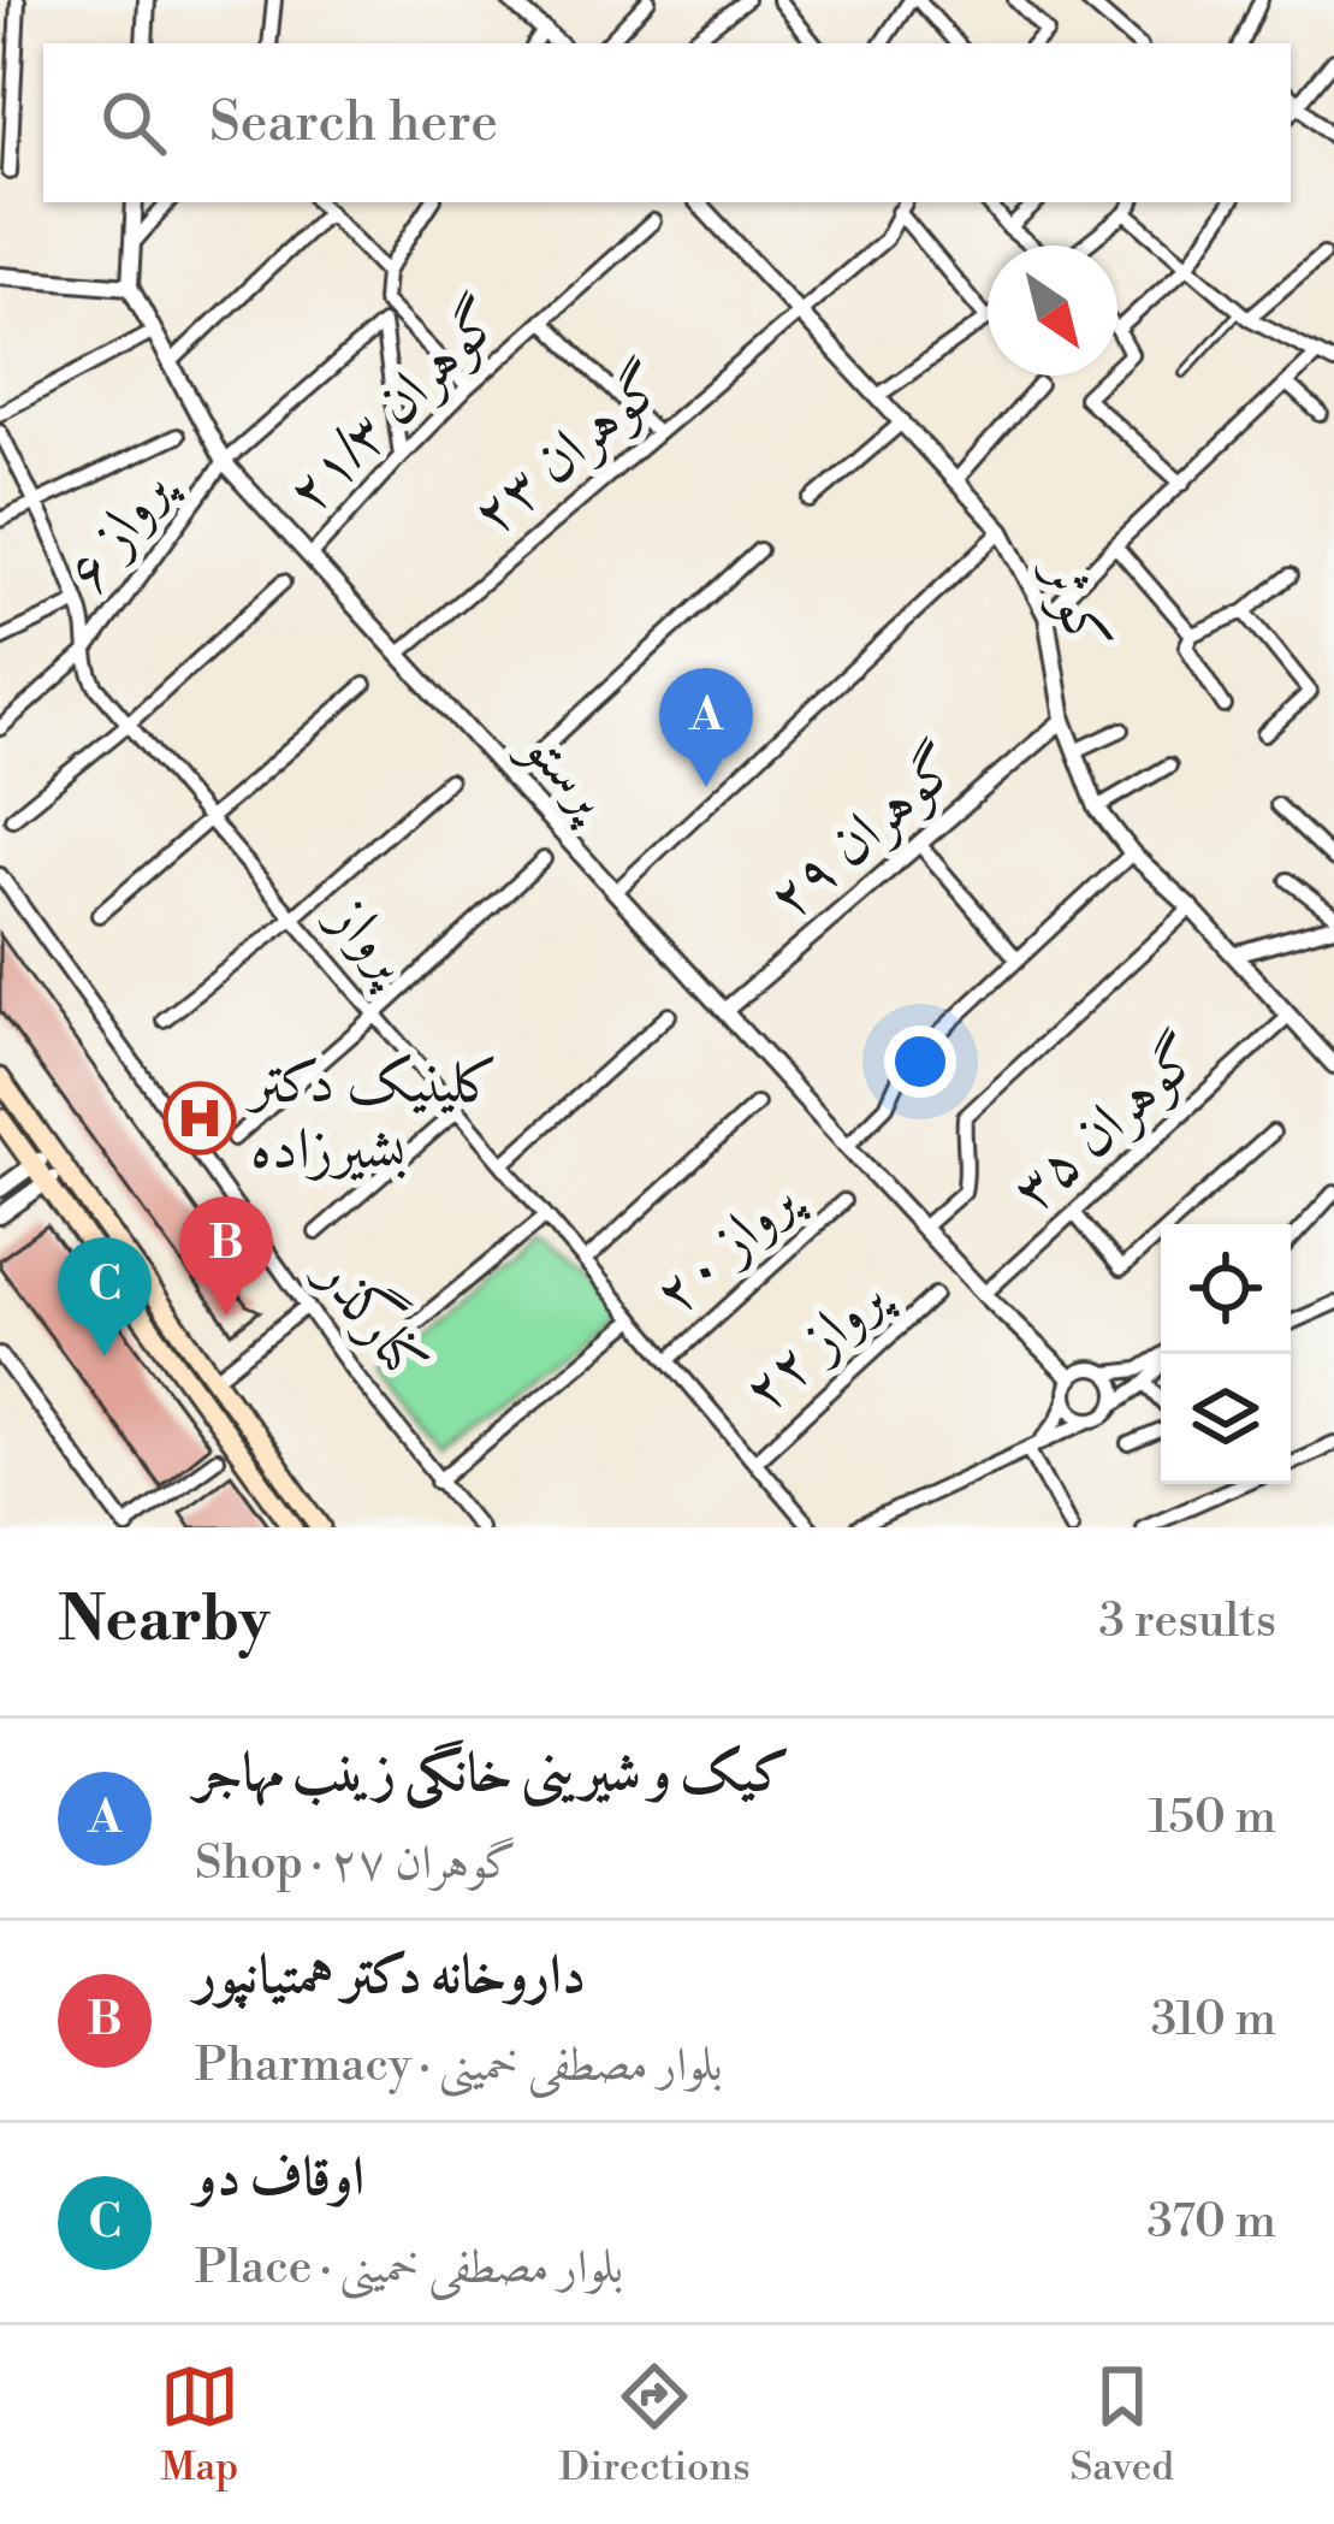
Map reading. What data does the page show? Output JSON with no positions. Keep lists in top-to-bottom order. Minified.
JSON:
{"streets":{"street":["گوهران ۲۱/۳","گوهران ۲۳","پرواز ۶","کوثر","پرستو","گوهران ۲۹","پرواز","گوهران ۳۵","پرواز ۲۰","کنارگذر","پرواز ۲۲"]},"crossings":[["گوهران ۲۱/۳","پرستو"],["گوهران ۲۳","کوثر"],["گوهران ۲۳","پرستو"],["پرواز ۶","پرستو"],["پرواز ۶","پرواز"],["کوثر","گوهران ۲۹"],["کوثر","گوهران ۳۵"],["پرستو","گوهران ۲۹"],["پرستو","گوهران ۳۵"],["پرواز","پرواز ۲۰"],["پرواز","پرواز ۲۲"]],"places":{"hospital":["کلینیک دکتر بشیرزاده"]},"north":"bottom right","page":{"search":"Search here","pins":["A","B","C"],"heading":["Nearby","3 results"],"list":[{"mark":"A","name":"کیک و شیرینی خانگی زینب مهاجر","note":"Shop · گوهران ۲۷","value":"150 m"},{"mark":"B","name":"داروخانه دکتر همتیانپور","note":"Pharmacy · بلوار مصطفی خمینی","value":"310 m"},{"mark":"C","name":"اوقاف دو","note":"Place · بلوار مصطفی خمینی","value":"370 m"}],"nav":["Map","Directions","Saved"]}}
